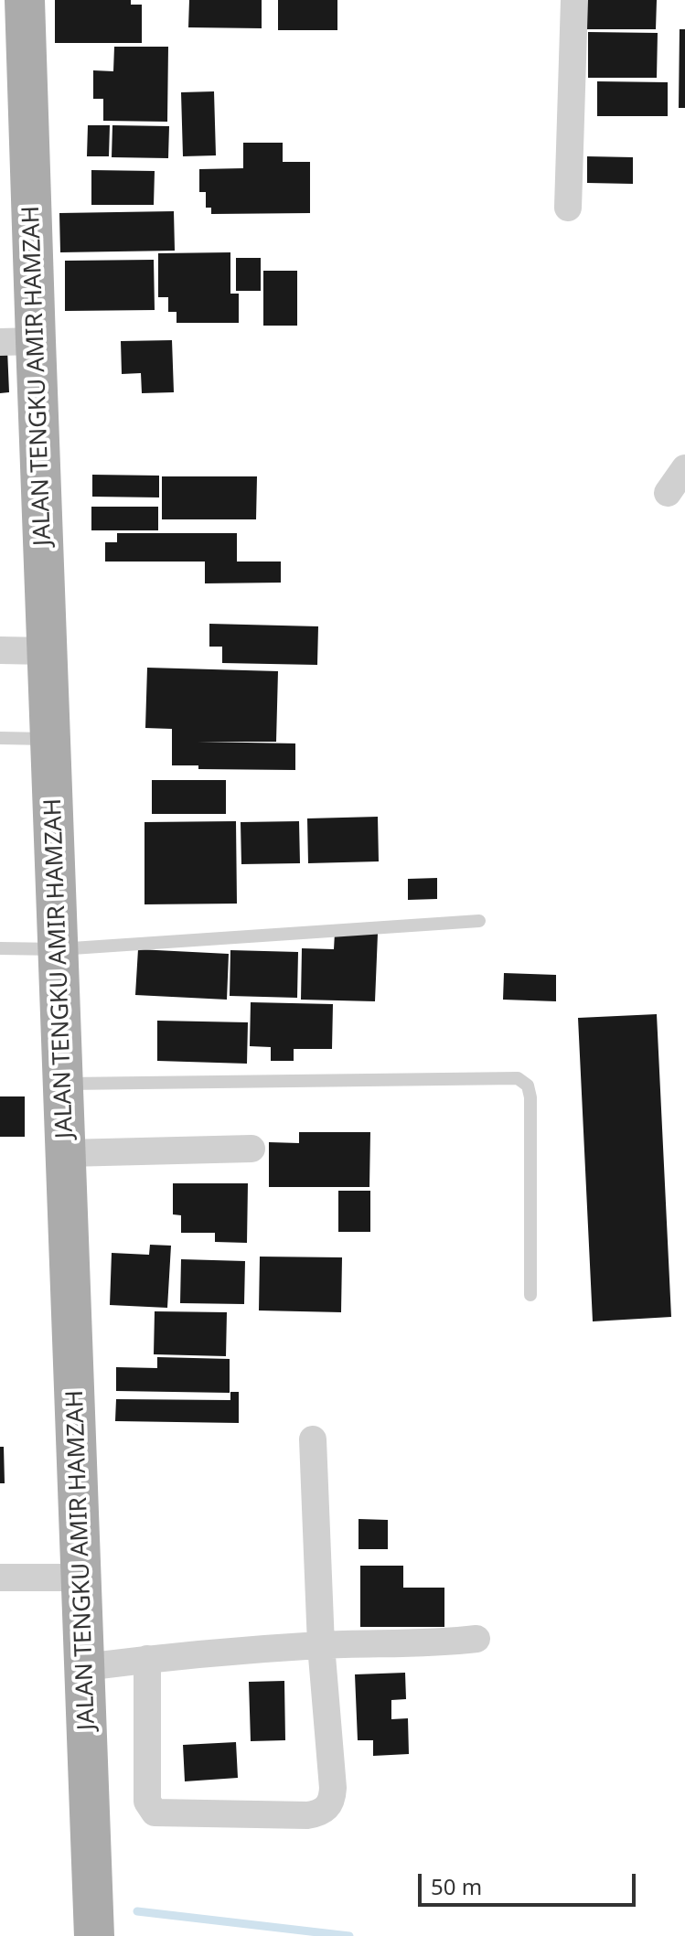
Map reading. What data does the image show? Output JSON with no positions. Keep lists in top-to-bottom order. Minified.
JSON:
{"streets":{"main road":["JALAN TENGKU AMIR HAMZAH"]},"scale_bar":"50 m"}
